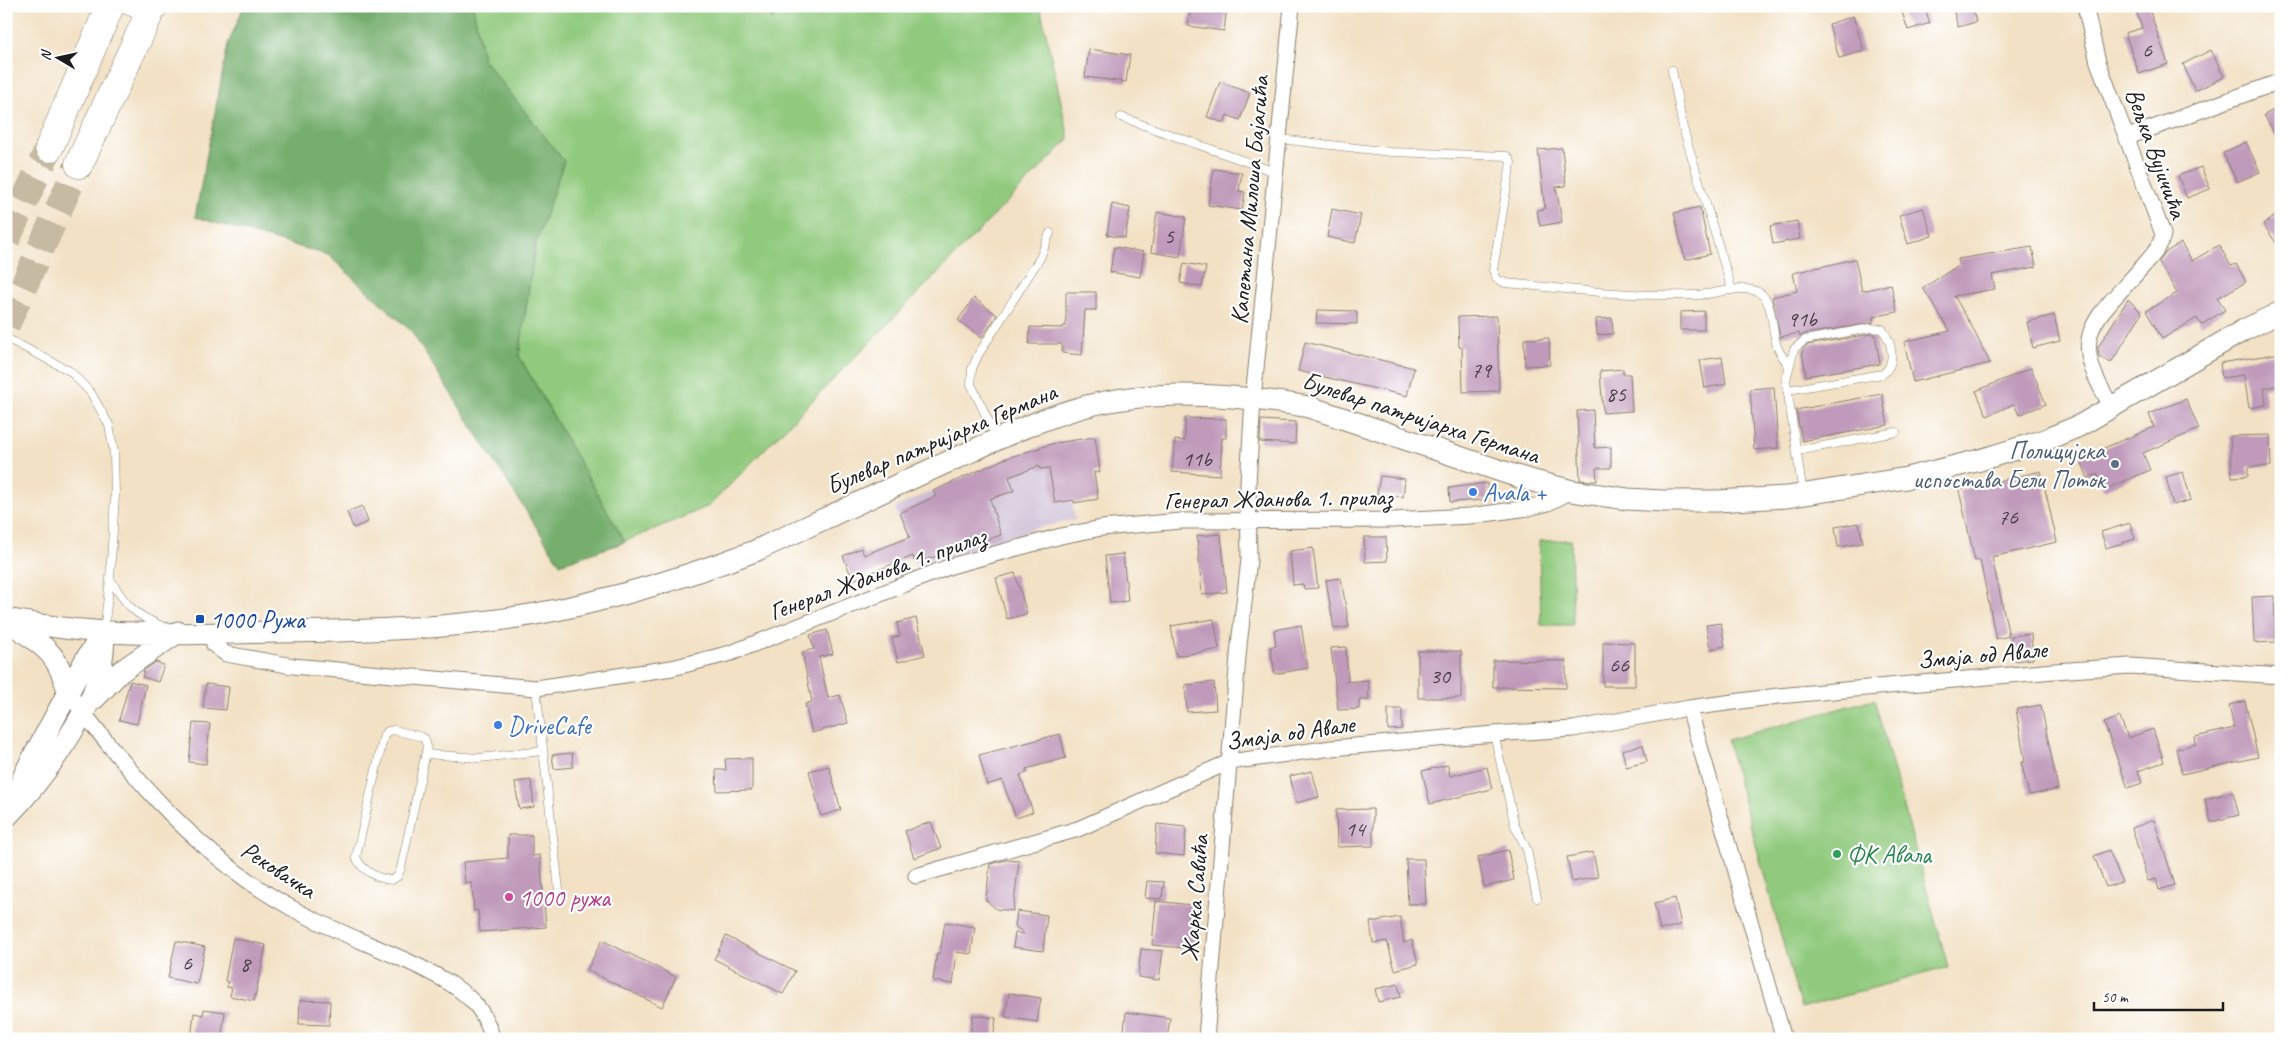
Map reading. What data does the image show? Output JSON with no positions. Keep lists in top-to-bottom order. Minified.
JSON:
{"streets":{"main road":["Булевар патријарха Германа"],"street":["Вељка Вујичића","Капетана Милоша Бајагића","Генерал Жданова 1. прилаз","Змаја од Авале","Рековачка","Жарка Савића"]},"crossings":[["Вељка Вујичића","Булевар патријарха Германа"],["Капетана Милоша Бајагића","Булевар патријарха Германа"],["Капетана Милоша Бајагића","Генерал Жданова 1. прилаз"],["Капетана Милоша Бајагића","Жарка Савића"],["Булевар патријарха Германа","Генерал Жданова 1. прилаз"],["Генерал Жданова 1. прилаз","Жарка Савића"],["Змаја од Авале","Жарка Савића"]],"places":{"other":["Полицијска испостава Бели Поток","Avala +","DriveCafe","ФК Авала","1000 ружа"],"transit":["1000 Ружа"]},"house_numbers":["6","5","91b","79","85","11b","76","66","30","14","6","8"],"scale_bar":"50 m","north":"left"}
